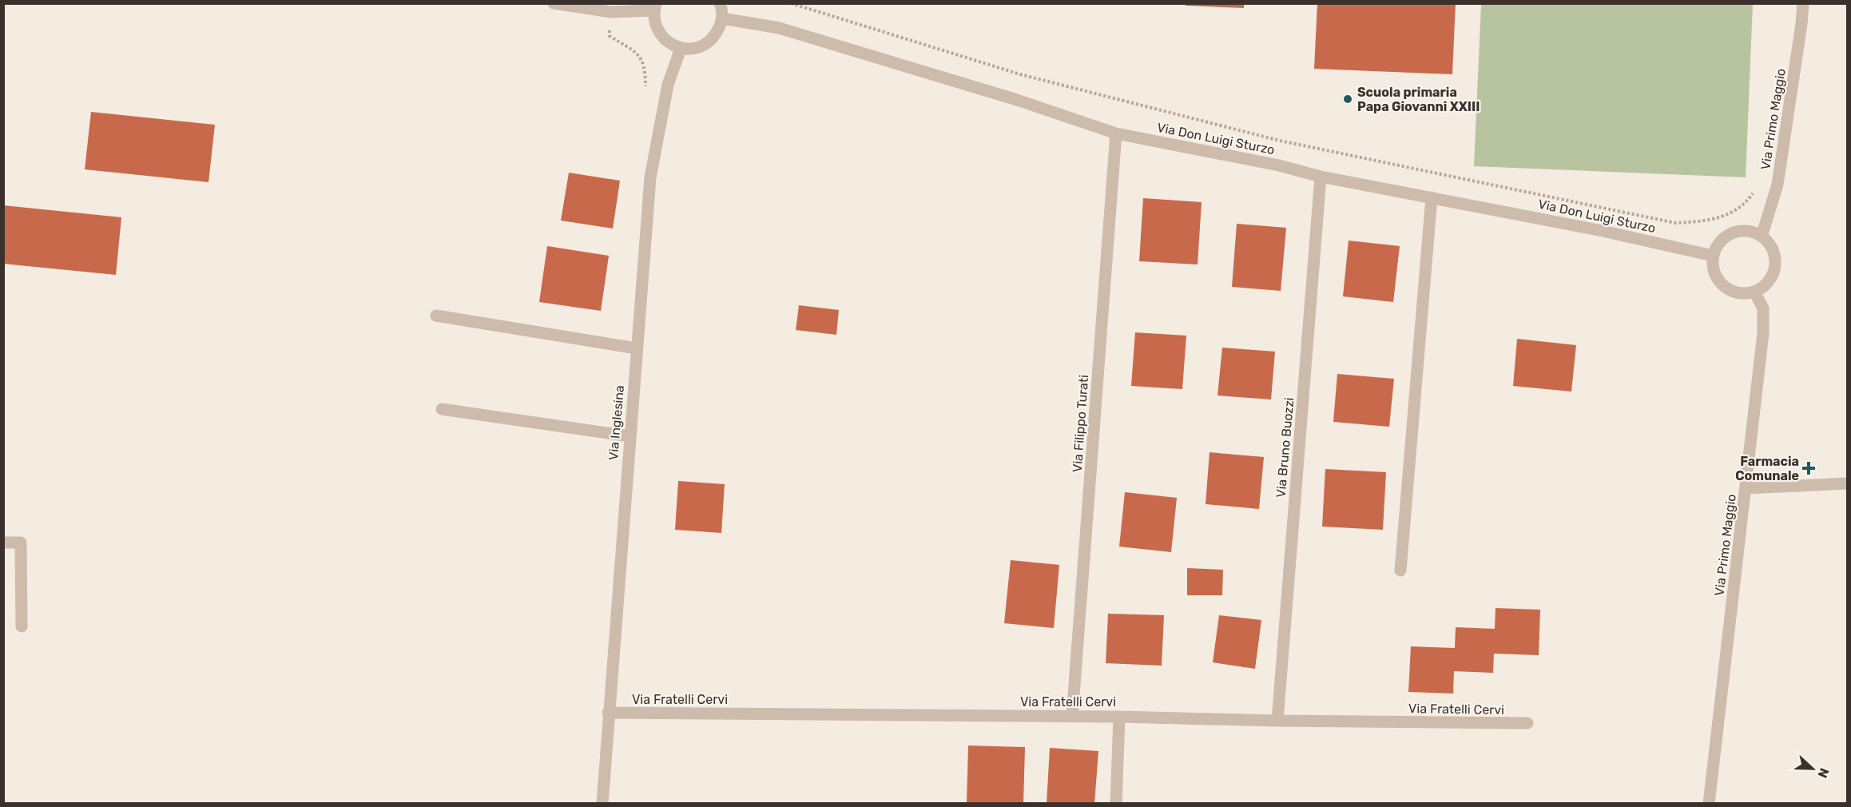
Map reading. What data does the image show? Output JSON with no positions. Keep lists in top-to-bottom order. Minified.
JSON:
{"streets":{"street":["Via Primo Maggio","Via Don Luigi Sturzo","Via Inglesina","Via Filippo Turati","Via Bruno Buozzi","Via Fratelli Cervi"]},"crossings":[["Via Primo Maggio","Via Don Luigi Sturzo"],["Via Don Luigi Sturzo","Via Filippo Turati"],["Via Don Luigi Sturzo","Via Bruno Buozzi"],["Via Inglesina","Via Fratelli Cervi"],["Via Filippo Turati","Via Fratelli Cervi"],["Via Bruno Buozzi","Via Fratelli Cervi"]],"places":{"other":["Scuola primaria Papa Giovanni XXIII"],"health":["Farmacia Comunale"]},"north":"right"}
